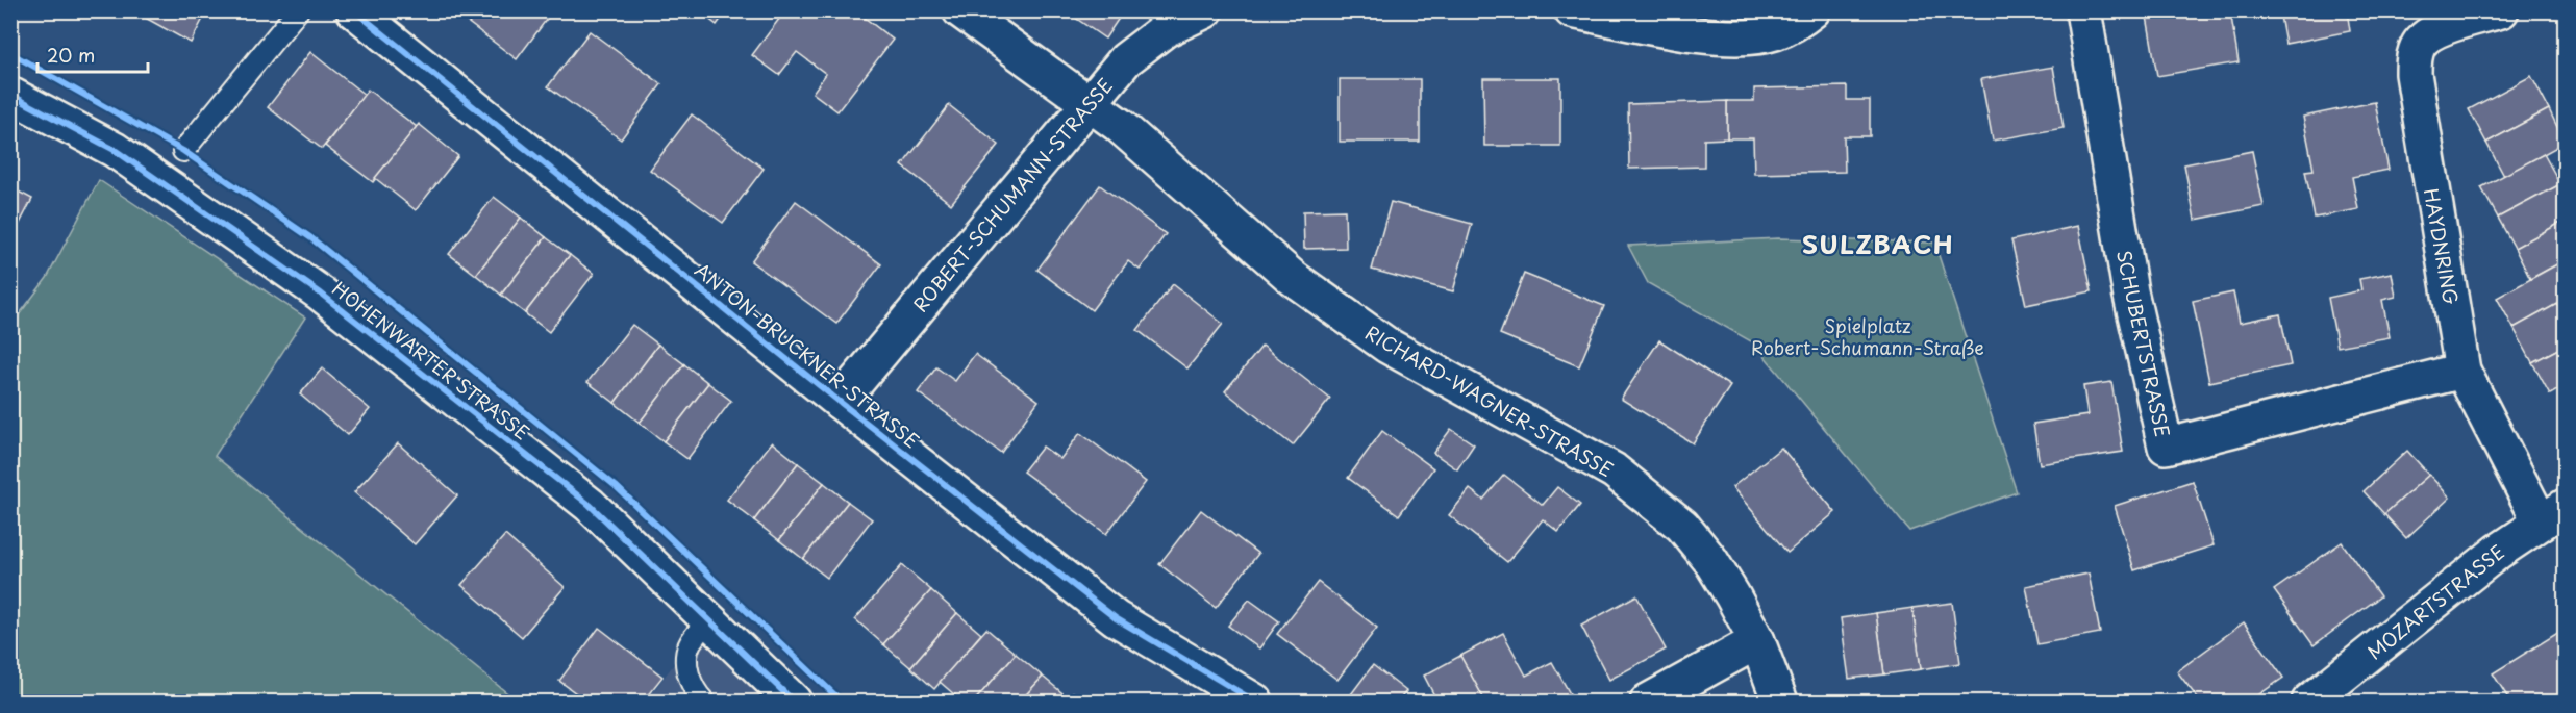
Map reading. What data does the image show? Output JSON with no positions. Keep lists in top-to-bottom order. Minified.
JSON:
{"streets":{"street":["ROBERT-SCHUMANN-STRASSE","HAYDNRING","SCHUBERTSTRASSE","ANTON-BRUCKNER-STRASSE","HOHENWARTER STRASSE","RICHARD-WAGNER-STRASSE","MOZARTSTRASSE"]},"crossings":[["ROBERT-SCHUMANN-STRASSE","ANTON-BRUCKNER-STRASSE"],["ROBERT-SCHUMANN-STRASSE","RICHARD-WAGNER-STRASSE"],["HAYDNRING","SCHUBERTSTRASSE"],["HAYDNRING","MOZARTSTRASSE"]],"districts":["SULZBACH"],"parks":["Spielplatz Robert-Schumann-Straße"],"scale_bar":"20 m"}
